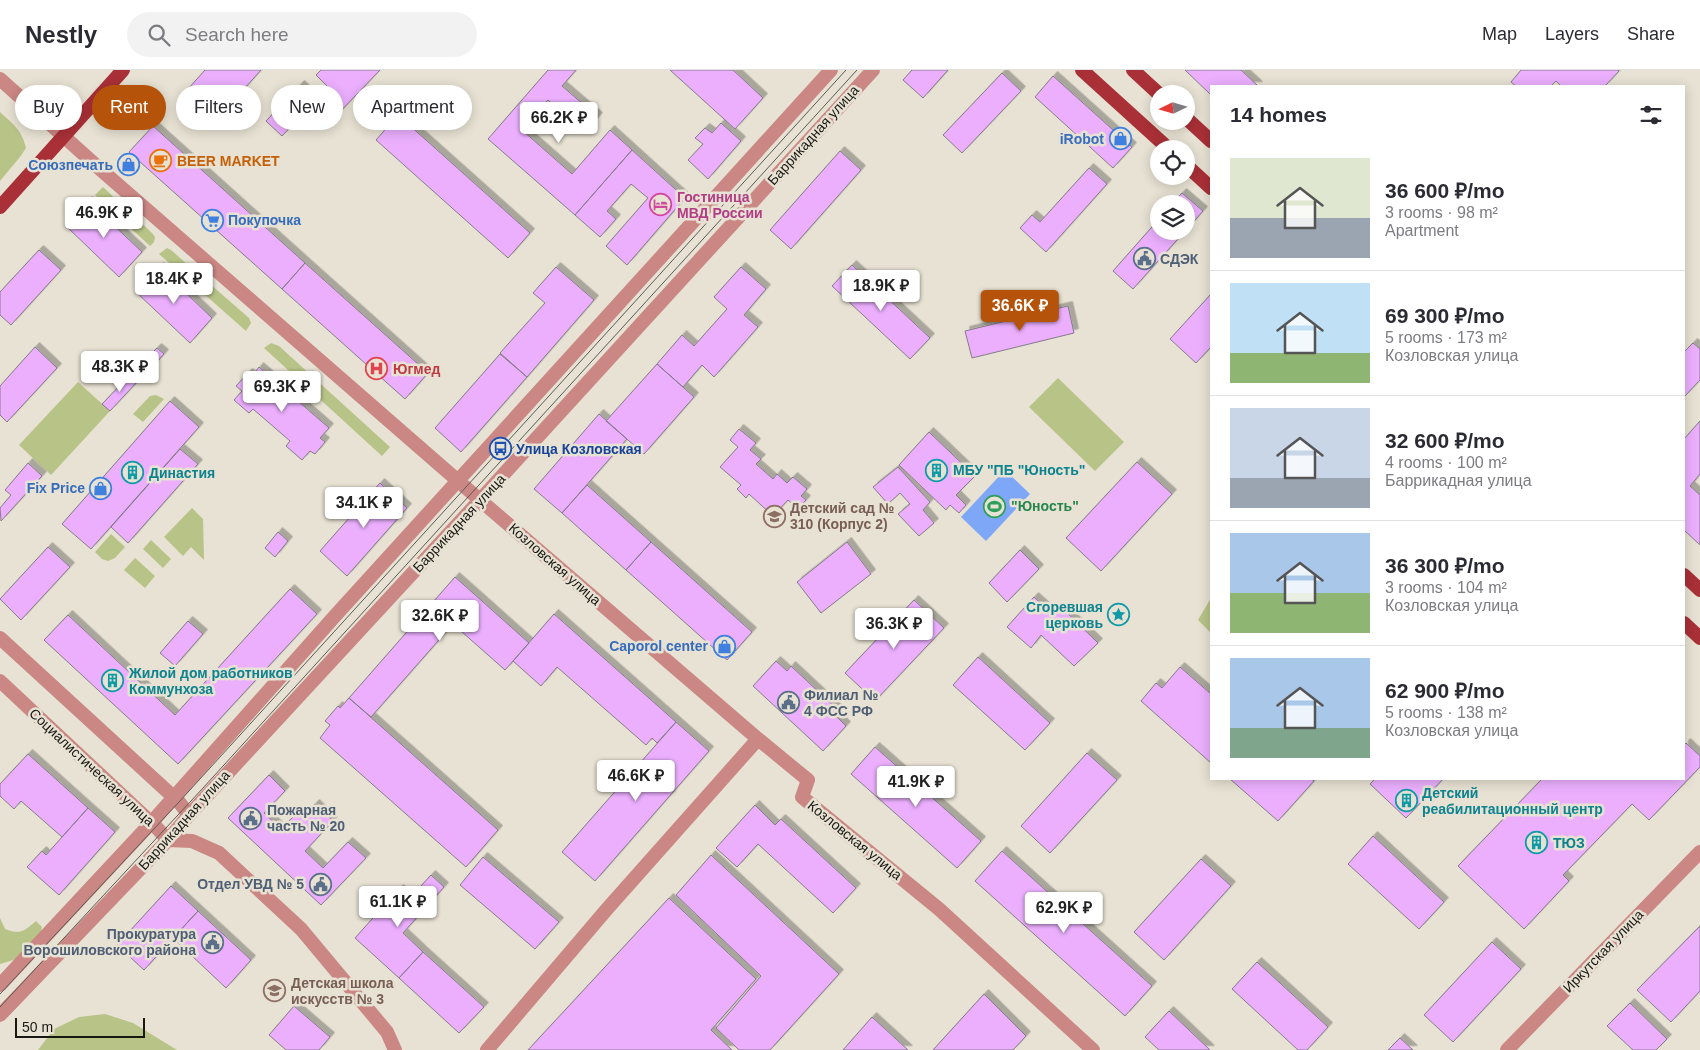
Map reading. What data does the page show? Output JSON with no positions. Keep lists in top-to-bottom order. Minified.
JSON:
{"streets":{"street":["Баррикадная улица","Козловская улица","Социалистическая улица","Иркутская улица"]},"crossings":[["Баррикадная улица","Козловская улица"],["Баррикадная улица","Социалистическая улица"]],"places":{"shop":["iRobot","Союзпечать","Fix Price","Caporol center"],"cafe":["BEER MARKET"],"hotel":["Гостиница МВД России"],"supermarket":["Покупочка"],"public building":["СДЭК","Филиал № 4 ФСС РФ","Пожарная часть № 20","Отдел УВД № 5","Прокуратура Ворошиловского района"],"hospital":["Югмед"],"bus stop":["Улица Козловская"],"building":["МБУ \"ПБ \"Юность\"","Династия","Жилой дом работников Коммунхоза","Детский реабилитационный центр","ТЮЗ"],"sports":["\"Юность\""],"school or university":["Детский сад № 310 (Корпус 2)","Детская школа искусств № 3"],"place":["Сгоревшая церковь"]},"scale_bar":"50 m","north":"left","page":{"header":"Nestly","search":"Search here","nav":["Map","Layers","Share"],"chip":["Buy","Rent","Filters","New","Apartment"],"heading":"14 homes","price":["66.2K ₽","46.9K ₽","18.4K ₽","18.9K ₽","36.6K ₽","48.3K ₽","69.3K ₽","34.1K ₽","32.6K ₽","36.3K ₽","46.6K ₽","41.9K ₽","61.1K ₽","62.9K ₽"],"list":[{"name":"36 600 ₽/mo","note":"3 rooms · 98 m² · Apartment"},{"name":"69 300 ₽/mo","note":"5 rooms · 173 m² · Козловская улица"},{"name":"32 600 ₽/mo","note":"4 rooms · 100 m² · Баррикадная улица"},{"name":"36 300 ₽/mo","note":"3 rooms · 104 m² · Козловская улица"},{"name":"62 900 ₽/mo","note":"5 rooms · 138 m² · Козловская улица"}],"scale":"50 m"}}
